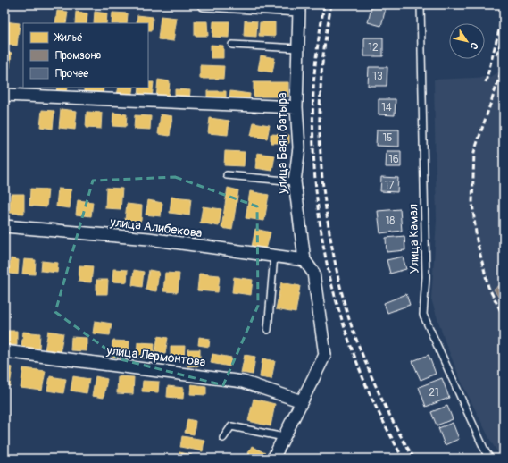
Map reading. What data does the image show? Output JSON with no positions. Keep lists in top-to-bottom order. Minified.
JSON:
{"streets":{"street":["улица Баян батыра","улица Алибекова","улица Лермонтова"],"lane":["Улица Камал"]},"crossings":[["улица Баян батыра","улица Алибекова"],["улица Баян батыра","улица Лермонтова"]],"house_numbers":["12","13","14","15","16","17","18","21"],"legend":["Жильё","Промзона","Прочее"],"north":"bottom right"}
